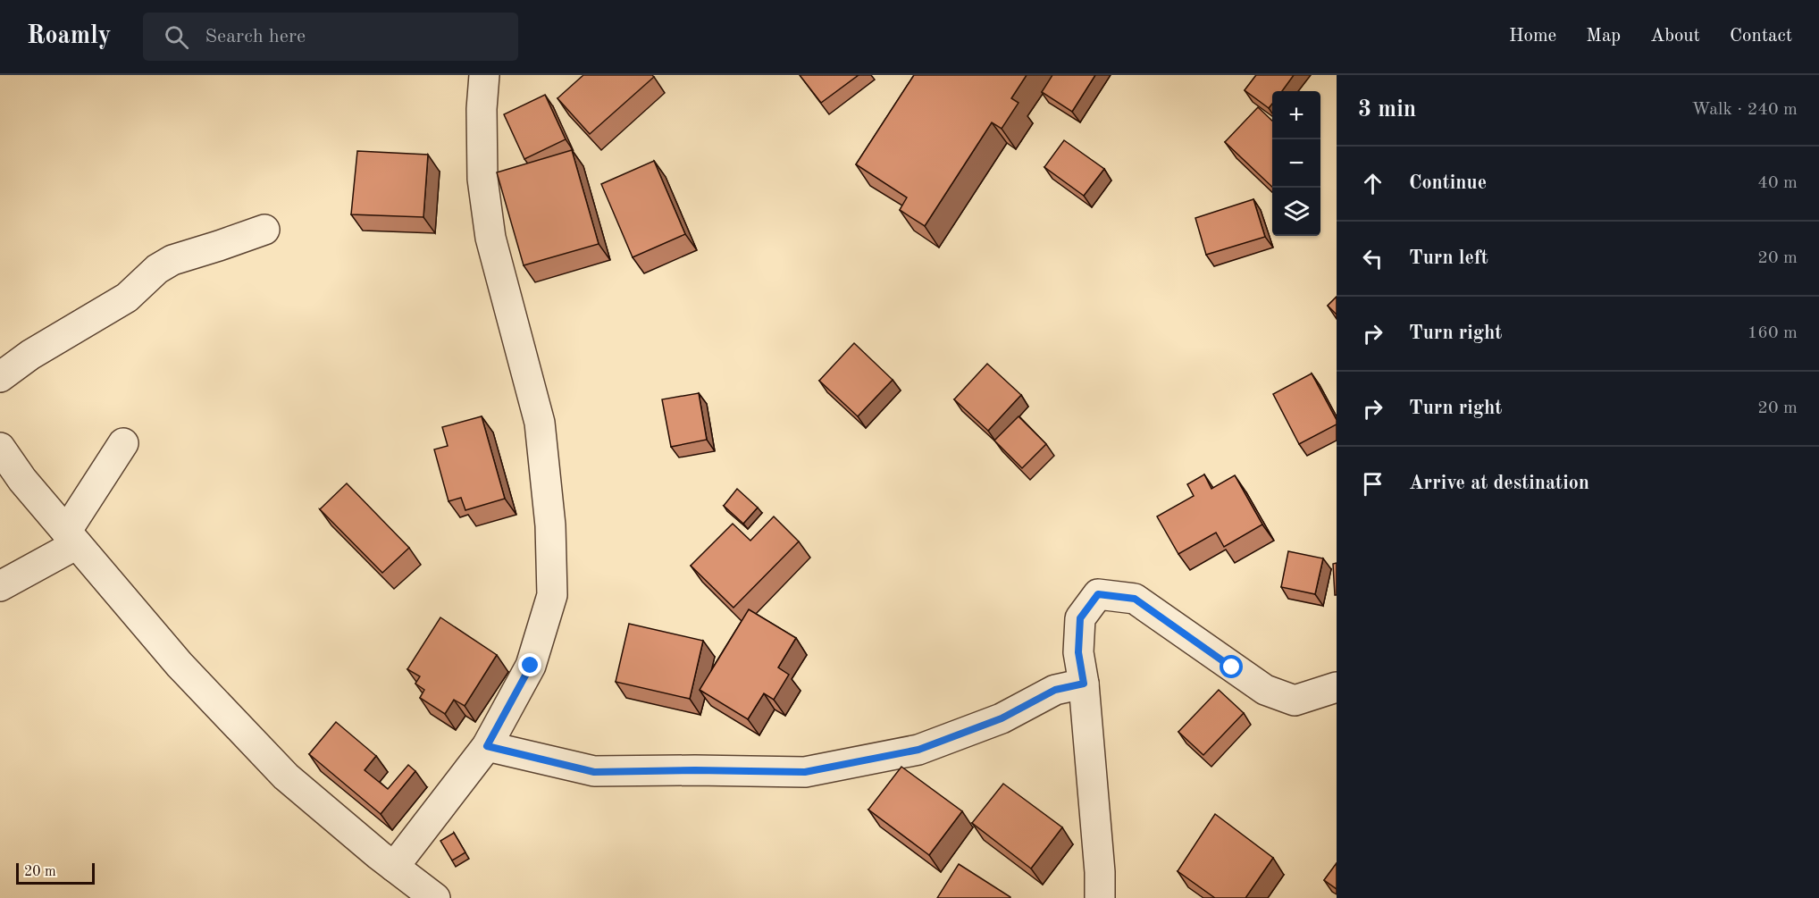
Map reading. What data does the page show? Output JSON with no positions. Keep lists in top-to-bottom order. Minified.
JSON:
{"scale_bar":"20 m","page":{"header":"Roamly","search":"Search here","nav":["Home","Map","About","Contact"],"heading":["3 min","Walk · 240 m"],"map_buttons":["+","−"],"list":[["Continue","40 m"],["Turn left","20 m"],["Turn right","160 m"],["Turn right","20 m"],"Arrive at destination"],"scale":"20 m"}}
